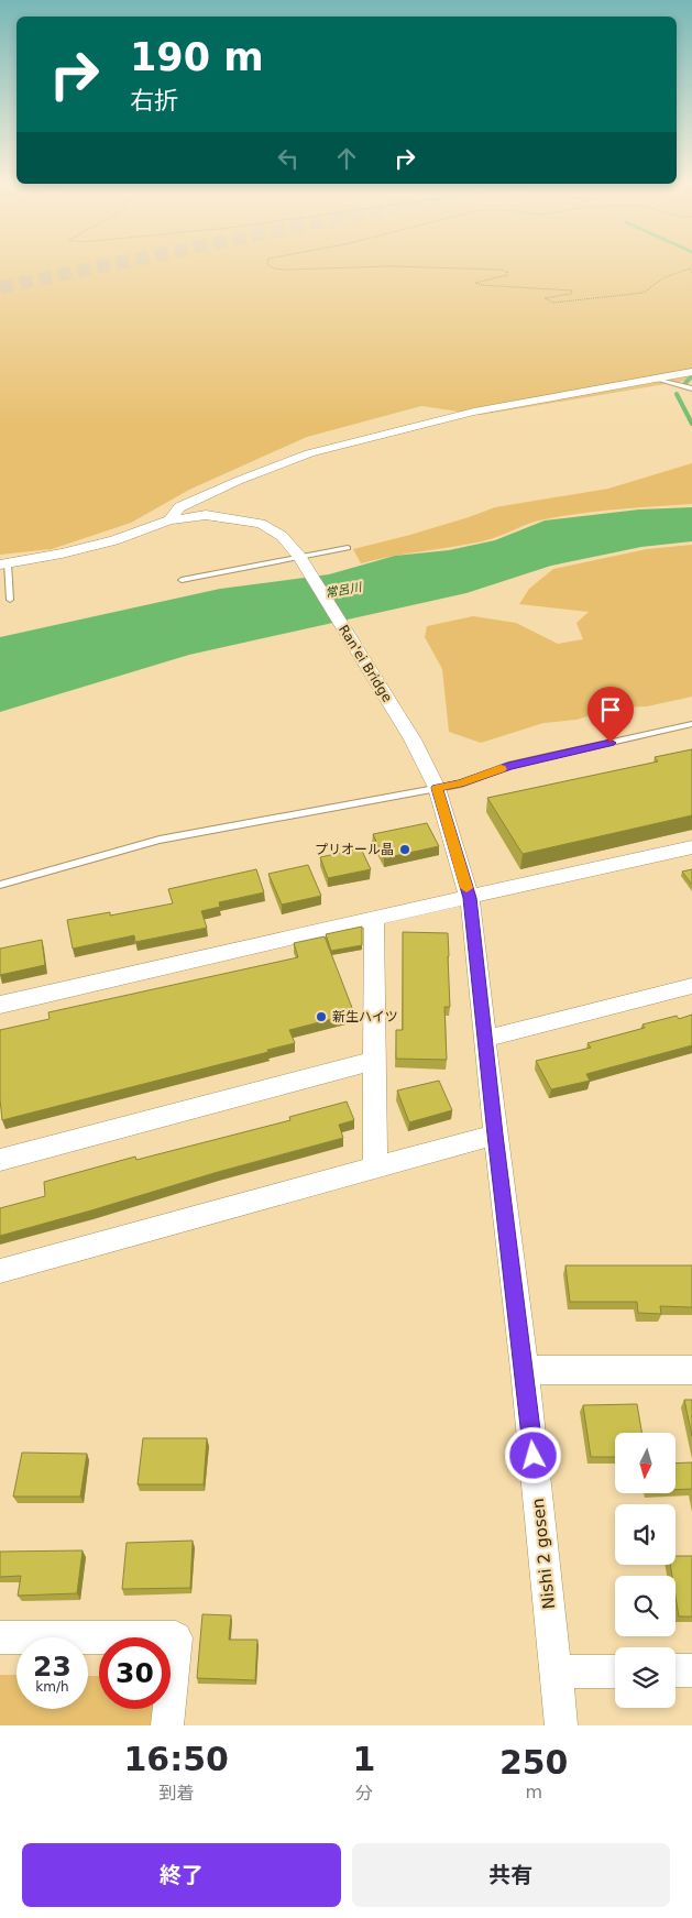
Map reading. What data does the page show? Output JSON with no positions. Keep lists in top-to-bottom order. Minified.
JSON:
{"streets":{"street":["Ran'ei Bridge","Nishi 2 gosen"]},"crossings":[["Ran'ei Bridge","Nishi 2 gosen"]],"water":["常呂川"],"places":["プリオール晶","新生ハイツ"],"north":"bottom","page":{"turn":["190 m","右折"],"speed":"23 km/h","limit":"30","eta":["16:50","到着","1","分","250","m"],"buttons":["終了","共有"]}}
